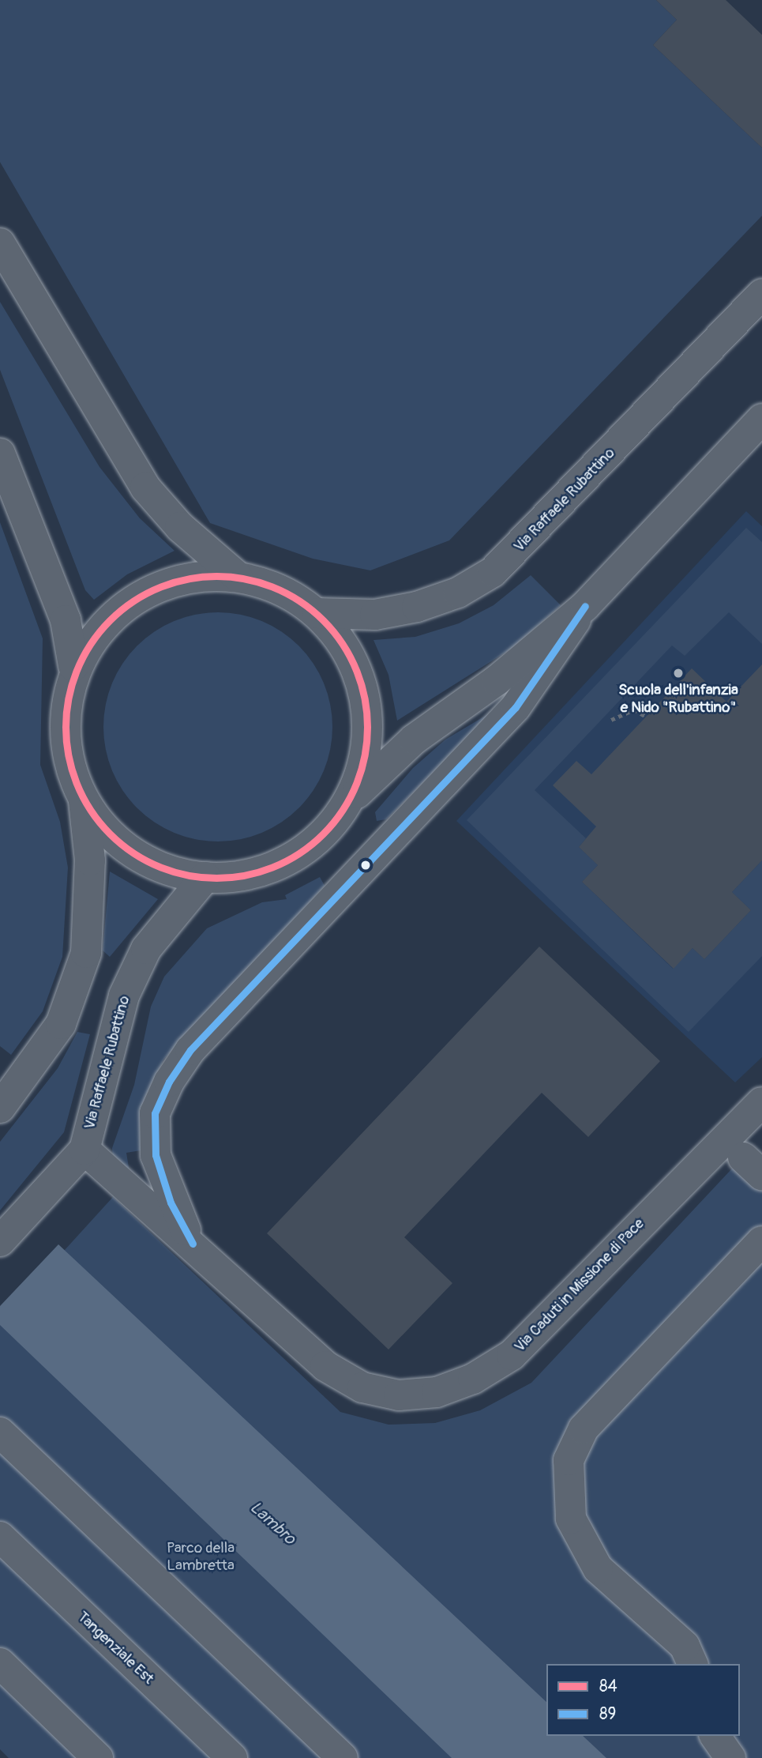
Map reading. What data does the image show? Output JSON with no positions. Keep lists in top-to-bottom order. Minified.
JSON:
{"streets":{"main road":["Via Raffaele Rubattino","Via Caduti in Missione di Pace","Tangenziale Est"]},"crossings":[["Via Raffaele Rubattino","Via Caduti in Missione di Pace"]],"water":["Lambro"],"parks":["Parco della Lambretta"],"places":["Scuola dell'infanzia e Nido \"Rubattino\""],"lines":["transit line 84","transit line 89"],"legend":["84","89"]}
